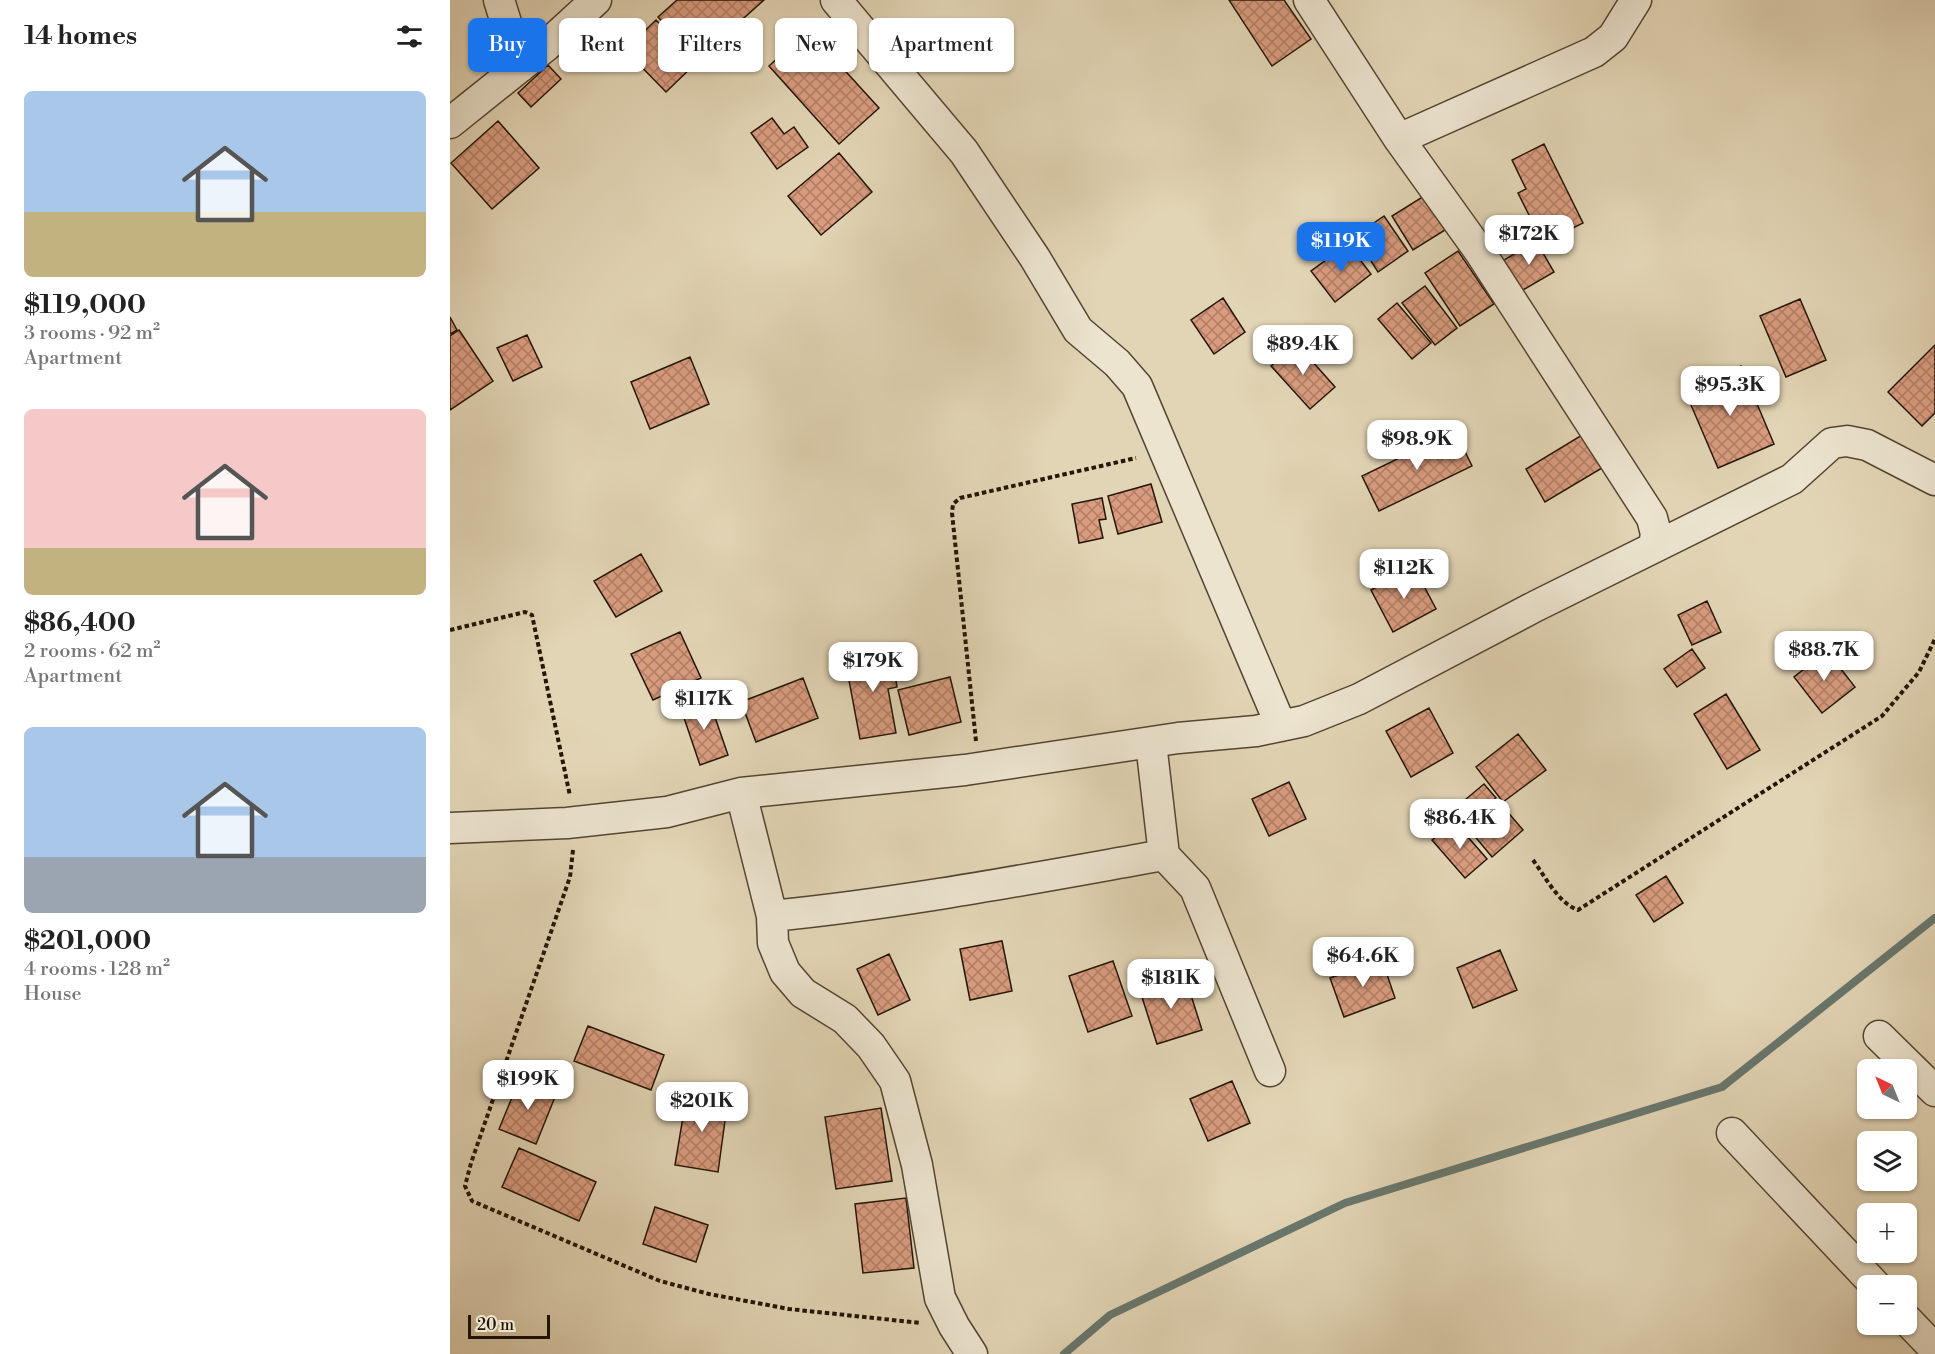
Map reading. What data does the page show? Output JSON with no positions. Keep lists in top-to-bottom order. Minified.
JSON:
{"scale_bar":"20 m","north":"top left","page":{"heading":"14 homes","chip":["Buy","Rent","Filters","New","Apartment"],"list":[{"name":"$119,000","note":"3 rooms · 92 m² · Apartment"},{"name":"$86,400","note":"2 rooms · 62 m² · Apartment"},{"name":"$201,000","note":"4 rooms · 128 m² · House"}],"price":["$172K","$119K","$89.4K","$95.3K","$98.9K","$112K","$88.7K","$179K","$117K","$86.4K","$64.6K","$181K","$199K","$201K"],"map_buttons":["+","−"],"scale":"20 m"}}
